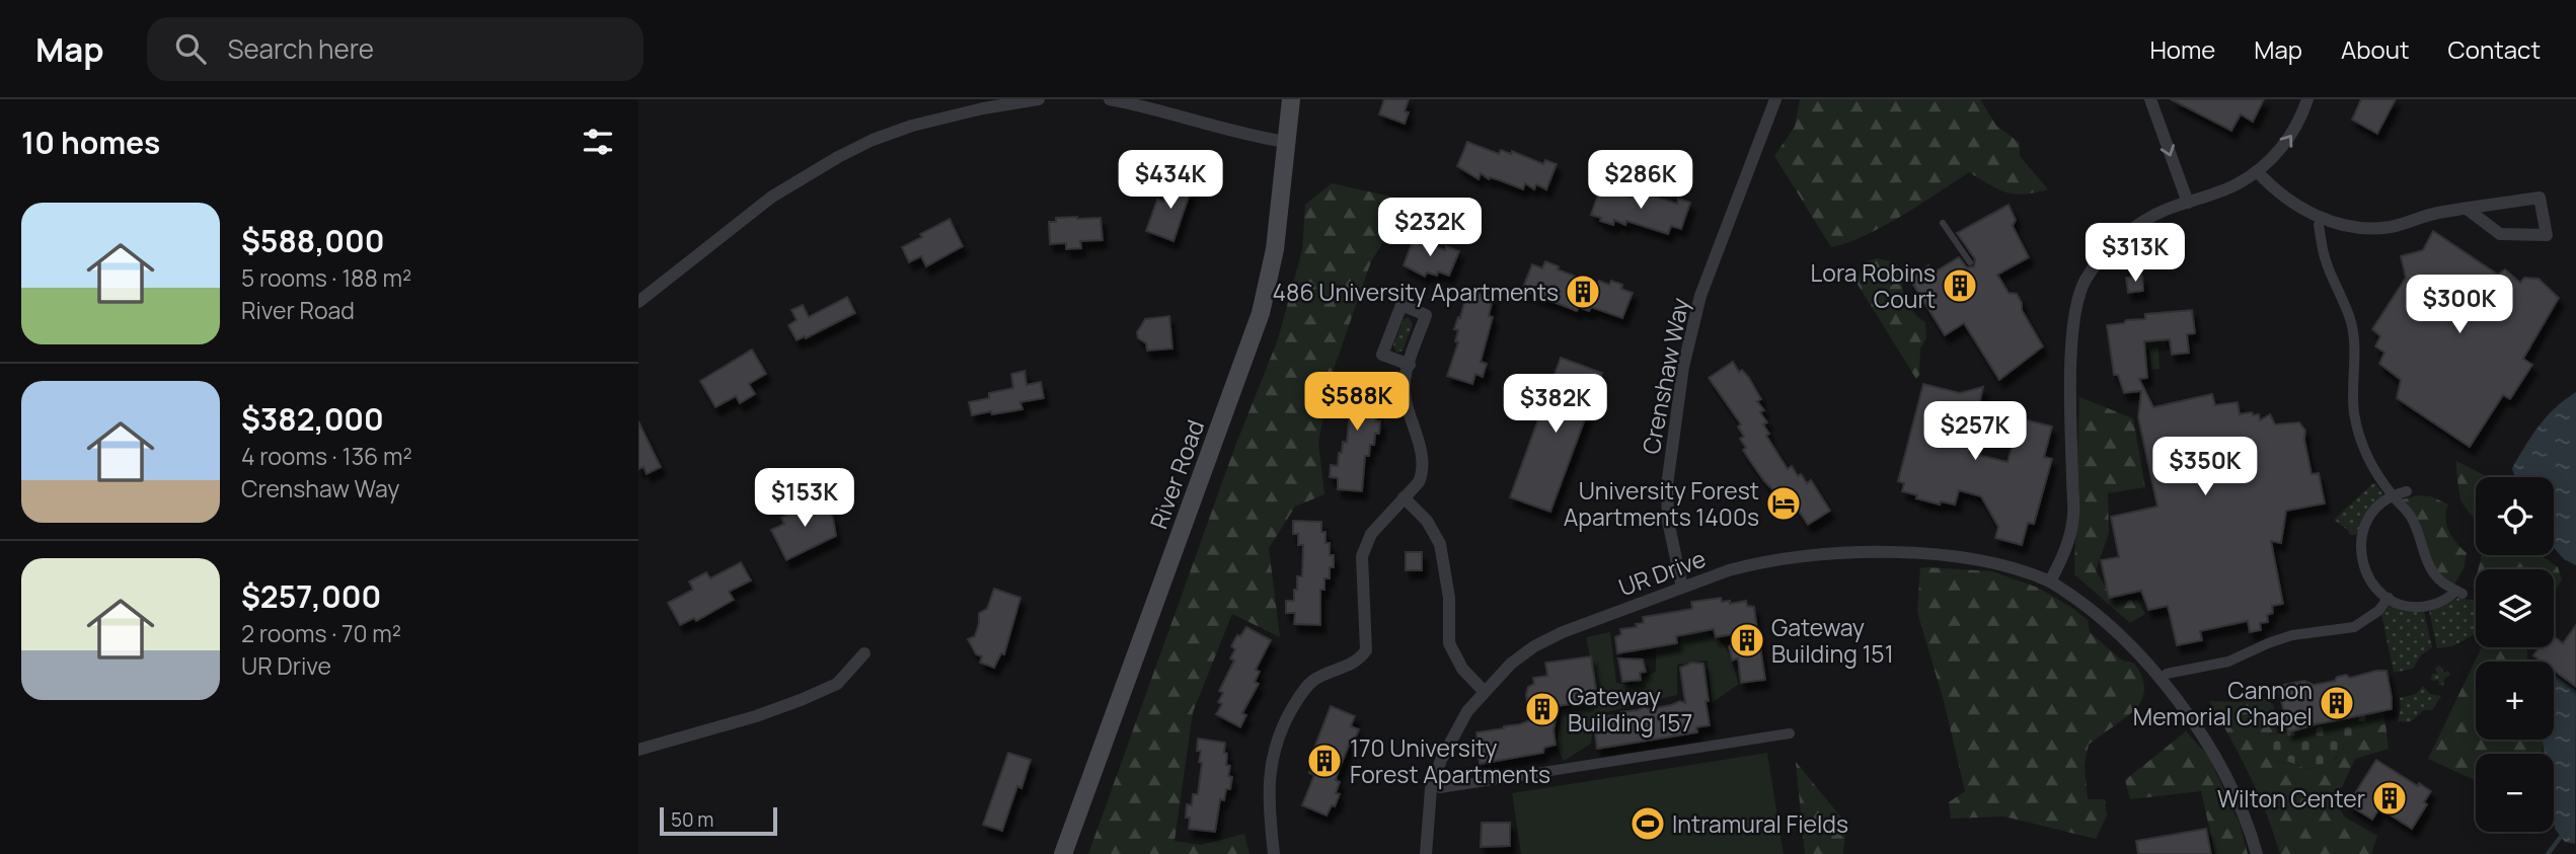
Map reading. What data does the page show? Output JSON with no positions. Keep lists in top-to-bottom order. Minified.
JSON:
{"streets":{"main road":["River Road"],"street":["Crenshaw Way","UR Drive"]},"crossings":[["Crenshaw Way","UR Drive"]],"places":{"building":["Lora Robins Court","486 University Apartments","Gateway Building 151","Cannon Memorial Chapel","Gateway Building 157","170 University Forest Apartments","Wilton Center"],"hotel":["University Forest Apartments 1400s"],"sports":["Intramural Fields"]},"scale_bar":"50 m","page":{"header":"Map","search":"Search here","nav":["Home","Map","About","Contact"],"heading":"10 homes","price":["$434K","$286K","$232K","$313K","$300K","$588K","$382K","$257K","$350K","$153K"],"list":[{"name":"$588,000","note":"5 rooms · 188 m² · River Road"},{"name":"$382,000","note":"4 rooms · 136 m² · Crenshaw Way"},{"name":"$257,000","note":"2 rooms · 70 m² · UR Drive"}],"map_buttons":["+","−"],"scale":"50 m"}}
